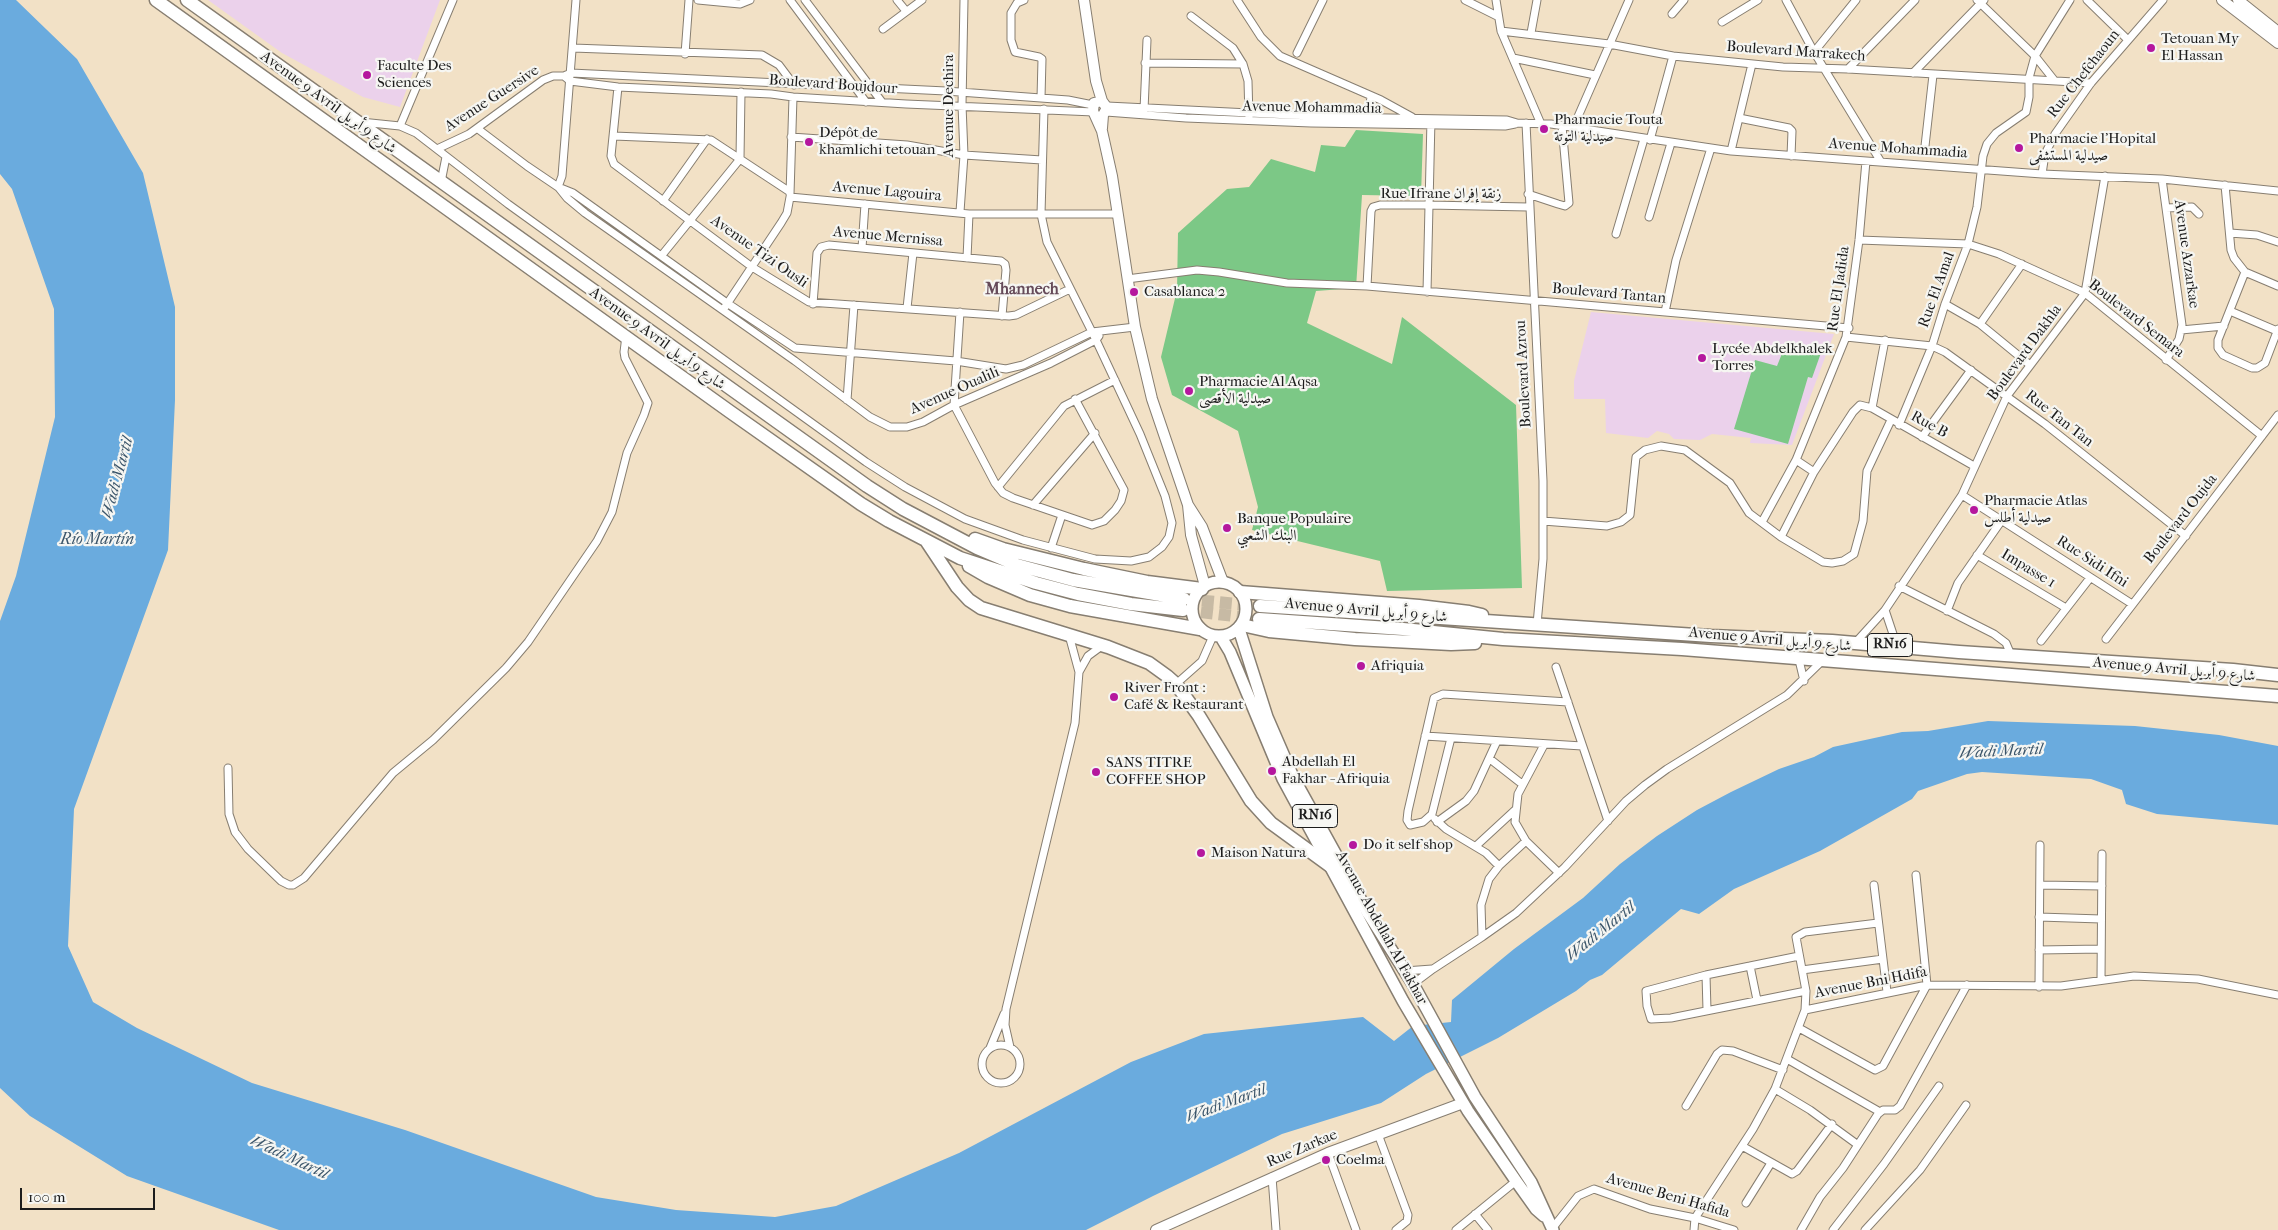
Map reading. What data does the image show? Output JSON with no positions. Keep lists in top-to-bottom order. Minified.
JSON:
{"streets":{"highway":["Avenue 9 Avril شارع 9 أبريل","RN16"],"main road":["Avenue Abdellah Al Fakhar"],"street":["Boulevard Marrakech","Rue Chefchaoun","Boulevard Boujdour","Avenue Guersive","Avenue Dechira","Avenue Mohammadia","Avenue Lagouira","Rue Ifrane زنقة إفران","Avenue Mernissa","Avenue Tizi Ousli","Avenue Azzarkae","Rue El Jadida","Rue El Amal","Boulevard Tantan","Boulevard Semara","Boulevard Dakhla","Boulevard Azrou","Avenue Oualili","Rue Tan Tan","Rue B","Boulevard Oujda","Rue Sidi Ifni","Impasse 1","Avenue Bni Hdifa","Rue Zarkae","Avenue Beni Hafida"]},"crossings":[["Boulevard Marrakech","Rue Chefchaoun"],["Boulevard Marrakech","Rue El Amal"],["Rue Chefchaoun","Avenue Mohammadia"],["Boulevard Boujdour","Avenue Guersive"],["Boulevard Boujdour","Avenue Dechira"],["Boulevard Boujdour","Avenue Mohammadia"],["Boulevard Boujdour","Avenue Tizi Ousli"],["Avenue Guersive","Avenue 9 Avril شارع 9 أبريل"],["Avenue Guersive","Avenue Oualili"],["Avenue 9 Avril شارع 9 أبريل","Boulevard Dakhla"],["Avenue 9 Avril شارع 9 أبريل","Boulevard Azrou"],["Avenue 9 Avril شارع 9 أبريل","RN16"],["Avenue Dechira","Avenue Lagouira"],["Avenue Mohammadia","Avenue Azzarkae"],["Avenue Mohammadia","Rue El Jadida"],["Avenue Mohammadia","Rue El Amal"],["Avenue Mohammadia","Boulevard Dakhla"],["Avenue Mohammadia","Boulevard Azrou"],["Rue Ifrane زنقة إفران","Boulevard Tantan"],["Rue Ifrane زنقة إفران","Boulevard Azrou"],["Avenue Mernissa","Avenue Tizi Ousli"],["Avenue Azzarkae","Boulevard Semara"],["Rue El Jadida","Boulevard Tantan"],["Rue El Jadida","Boulevard Semara"],["Rue El Jadida","Rue Tan Tan"],["Rue El Amal","Boulevard Semara"],["Rue El Amal","Rue Tan Tan"],["Rue El Amal","Rue B"],["Boulevard Tantan","Boulevard Azrou"],["Boulevard Semara","Boulevard Dakhla"],["Boulevard Semara","Boulevard Oujda"],["Boulevard Dakhla","Rue Tan Tan"],["Boulevard Dakhla","Rue B"],["Boulevard Dakhla","Rue Sidi Ifni"],["Rue Tan Tan","Boulevard Oujda"],["Boulevard Oujda","Rue Sidi Ifni"],["RN16","Avenue Abdellah Al Fakhar"],["Avenue Abdellah Al Fakhar","Rue Zarkae"],["Avenue Abdellah Al Fakhar","Avenue Beni Hafida"],["Avenue Bni Hdifa","Avenue Beni Hafida"]],"districts":["Mhannech"],"water":["Wadi Martil","Río Martín"],"places":["Tetouan My El Hassan","Faculte Des Sciences","Pharmacie Touta صيدلية التوتة","Dépôt de khamlichi tetouan","Pharmacie l'Hopital صيدلية المستشفى","Casablanca 2","Lycée Abdelkhalek Torres","Pharmacie Al Aqsa صيدلية الأقصى","Pharmacie Atlas صيدلية أطلس","Banque Populaire البنك الشعبي","Afriquia","River Front : Café & Restaurant","Abdellah El Fakhar - Afriquia","SANS TITRE COFFEE SHOP","Do it self shop","Maison Natura","Coelma"],"scale_bar":"100 m"}
